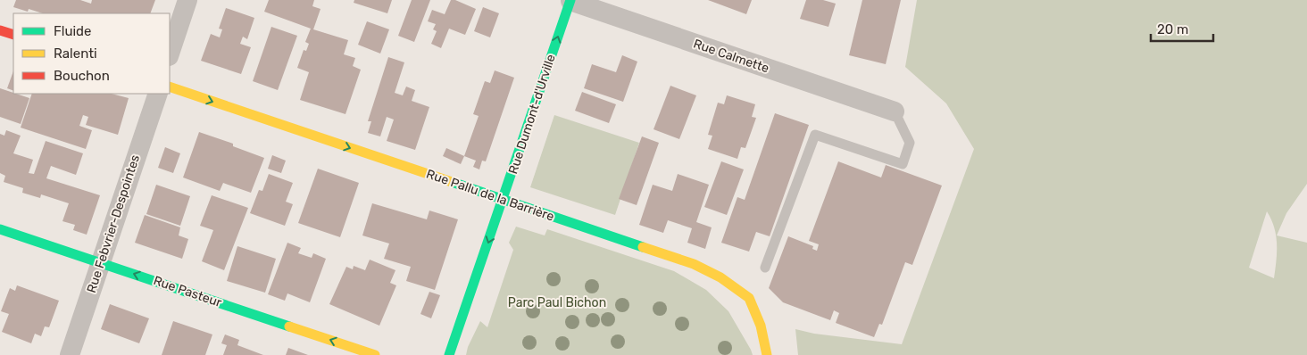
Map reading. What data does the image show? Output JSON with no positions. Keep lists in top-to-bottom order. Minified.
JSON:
{"streets":{"street":["Rue Calmette","Rue Dumont-d'Urville","Rue Pallu de la Barrière","Rue Febvrier-Despointes","Rue Pasteur"]},"crossings":[["Rue Calmette","Rue Dumont-d'Urville"],["Rue Dumont-d'Urville","Rue Pallu de la Barrière"],["Rue Febvrier-Despointes","Rue Pasteur"]],"one_way":["Rue Pallu de la Barrière","Rue Pasteur"],"parks":["Parc Paul Bichon"],"legend":["Fluide","Ralenti","Bouchon"],"scale_bar":"20 m"}
